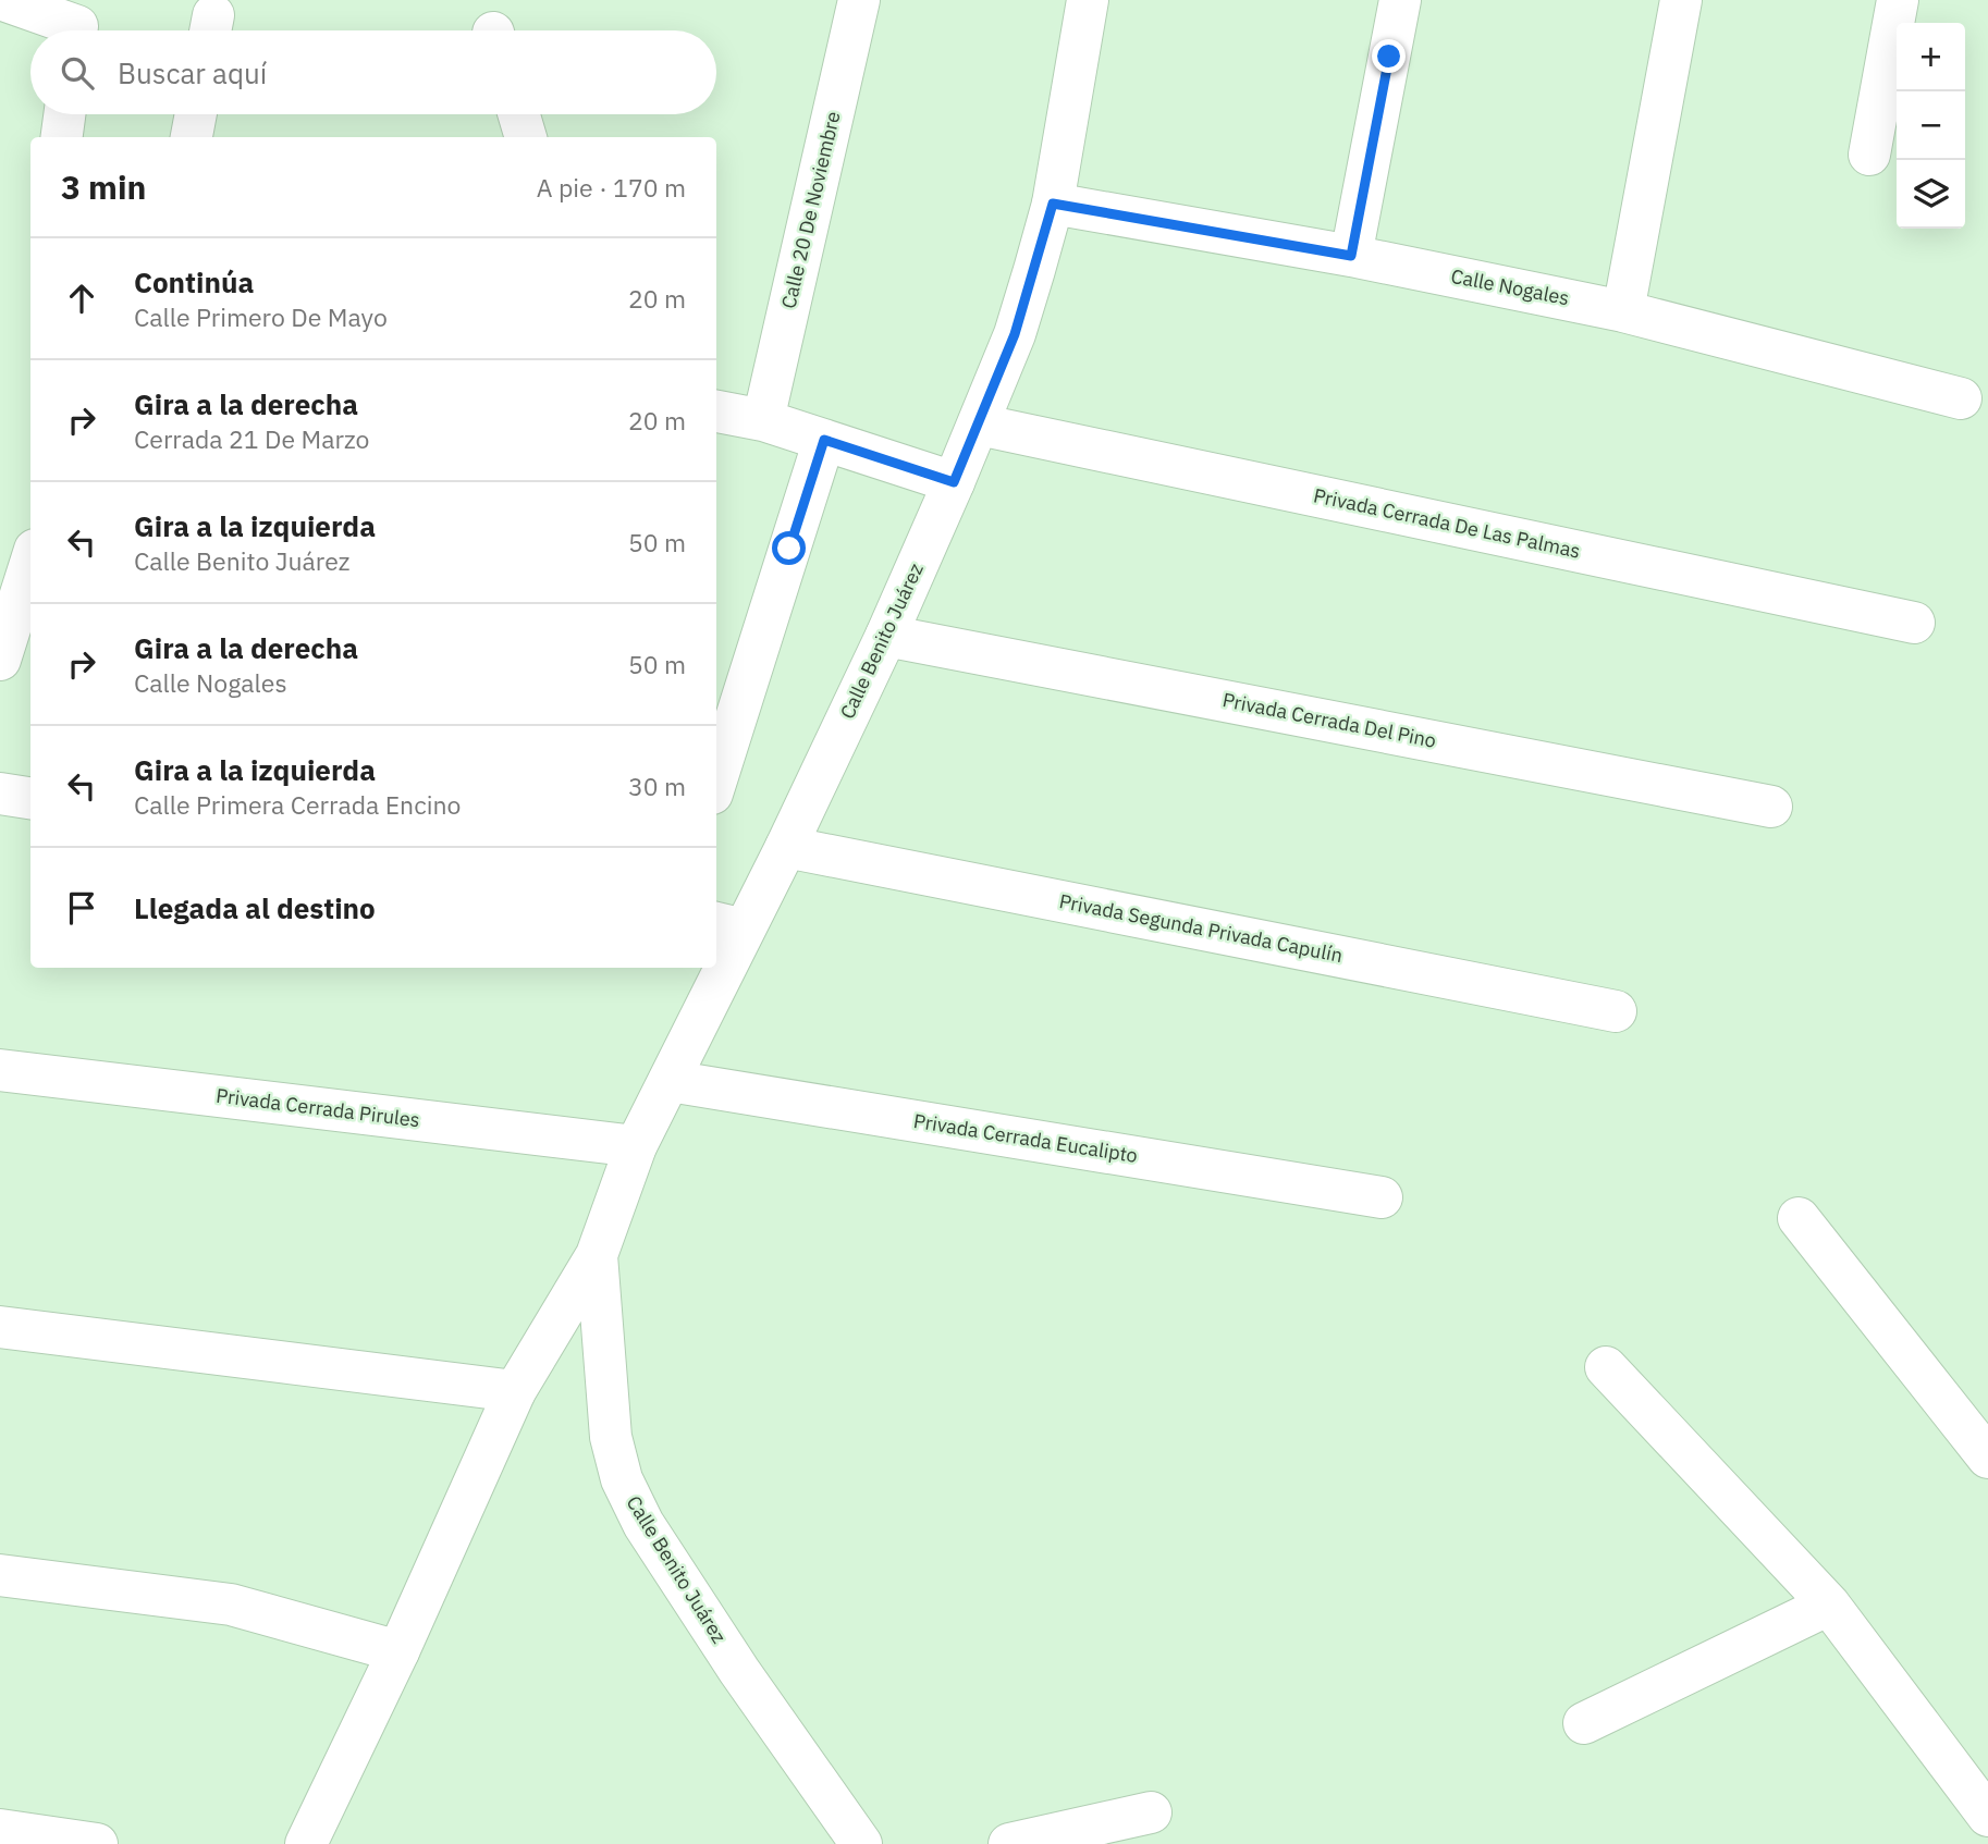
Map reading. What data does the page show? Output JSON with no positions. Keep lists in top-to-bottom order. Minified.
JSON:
{"streets":{"street":["Calle 20 De Noviembre","Calle Nogales","Privada Cerrada De Las Palmas","Calle Benito Juárez","Privada Cerrada Del Pino","Privada Segunda Privada Capulín","Privada Cerrada Pirules","Privada Cerrada Eucalipto"]},"crossings":[["Calle Nogales","Calle Benito Juárez"],["Privada Cerrada De Las Palmas","Calle Benito Juárez"],["Calle Benito Juárez","Privada Cerrada Del Pino"],["Calle Benito Juárez","Privada Segunda Privada Capulín"],["Calle Benito Juárez","Privada Cerrada Pirules"],["Calle Benito Juárez","Privada Cerrada Eucalipto"]],"page":{"map_buttons":["+","−"],"search":"Buscar aquí","heading":["3 min","A pie · 170 m"],"list":[["Continúa","Calle Primero De Mayo","20 m"],["Gira a la derecha","Cerrada 21 De Marzo","20 m"],["Gira a la izquierda","Calle Benito Juárez","50 m"],["Gira a la derecha","Calle Nogales","50 m"],["Gira a la izquierda","Calle Primera Cerrada Encino","30 m"],"Llegada al destino"]}}
